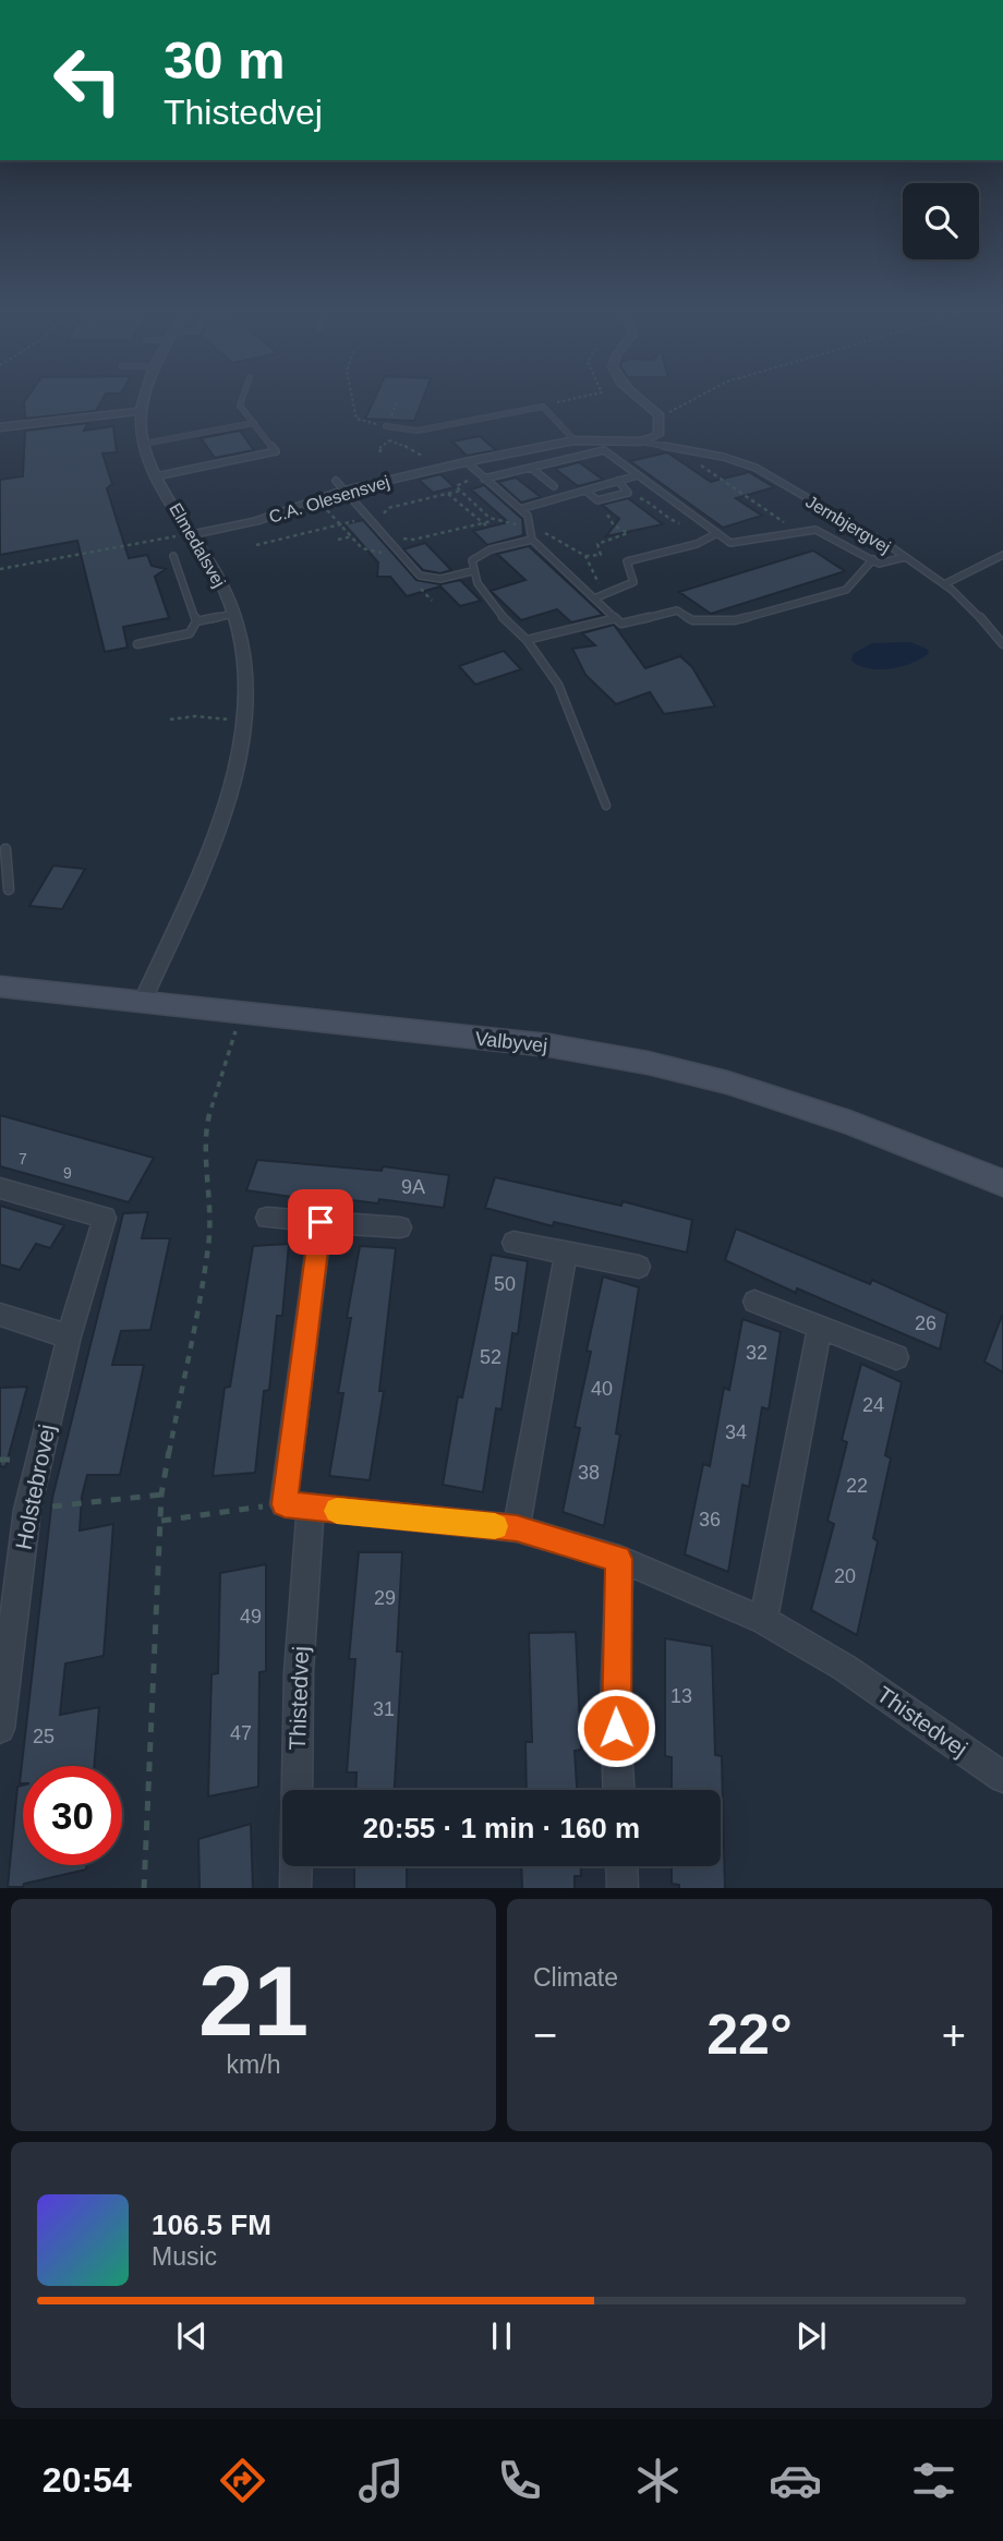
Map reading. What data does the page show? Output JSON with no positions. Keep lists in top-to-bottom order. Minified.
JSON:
{"streets":{"street":["C.A. Olesensvej","Elmedalsvej","Valbyvej","Holstebrovej","Thistedvej"],"lane":["Jernbjergvej"]},"crossings":[["C.A. Olesensvej","Jernbjergvej"],["C.A. Olesensvej","Elmedalsvej"],["Elmedalsvej","Valbyvej"]],"house_numbers":["7","9","9A","50","26","32","52","40","24","34","38","22","36","20","29","49","13","31","47","25"],"page":{"turn":["30 m","Thistedvej"],"limit":"30","trip":"20:55 · 1 min · 160 m","tile":[["21","km/h"],"Climate"],"heat":["−","22°","+"],"song":["106.5 FM","Music"],"tabs":"20:54"}}
